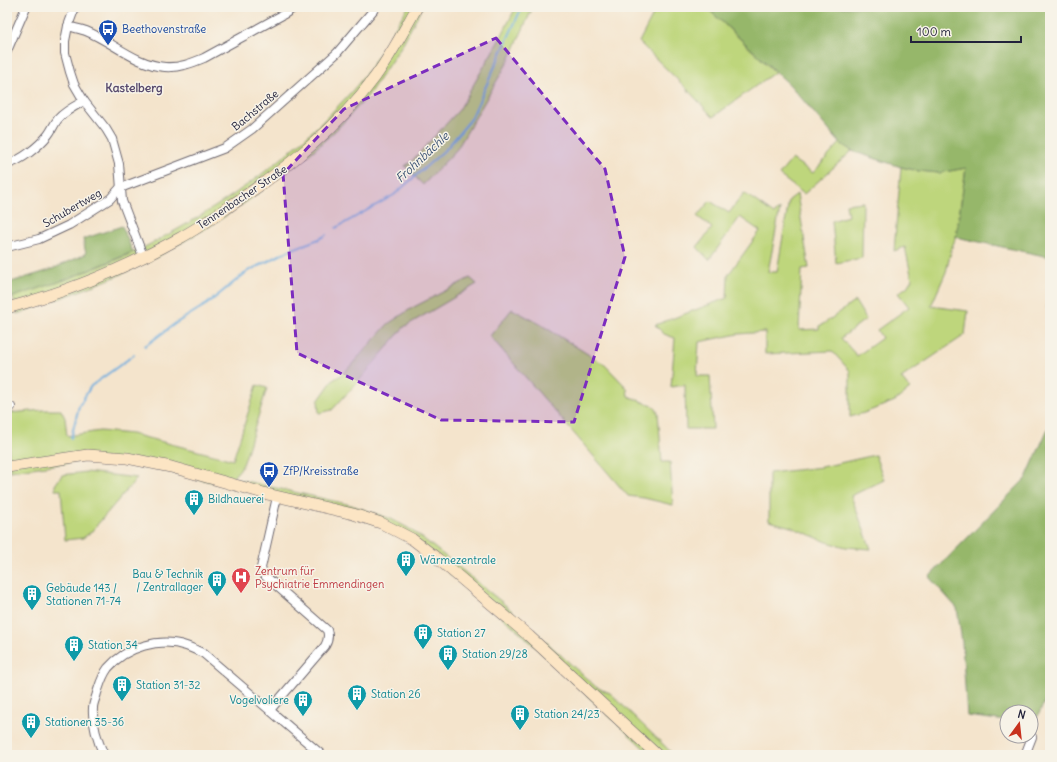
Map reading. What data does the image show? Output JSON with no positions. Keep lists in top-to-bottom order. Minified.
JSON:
{"streets":{"street":["Bachstraße","Tennenbacher Straße","Schubertweg"]},"crossings":[["Bachstraße","Schubertweg"]],"districts":["Kastelberg"],"water":["Frohnbächle"],"places":{"bus stop":["Beethovenstraße","ZfP/Kreisstraße"],"building":["Bildhauerei","Wärmezentrale","Bau & Technik / Zentrallager","Gebäude 143 / Stationen 71-74","Station 27","Station 34","Station 29/28","Station 31-32","Station 26","Vogelvoliere","Station 24/23","Stationen 35-36"],"hospital":["Zentrum für Psychiatrie Emmendingen"]},"scale_bar":"100 m","north":"top"}
